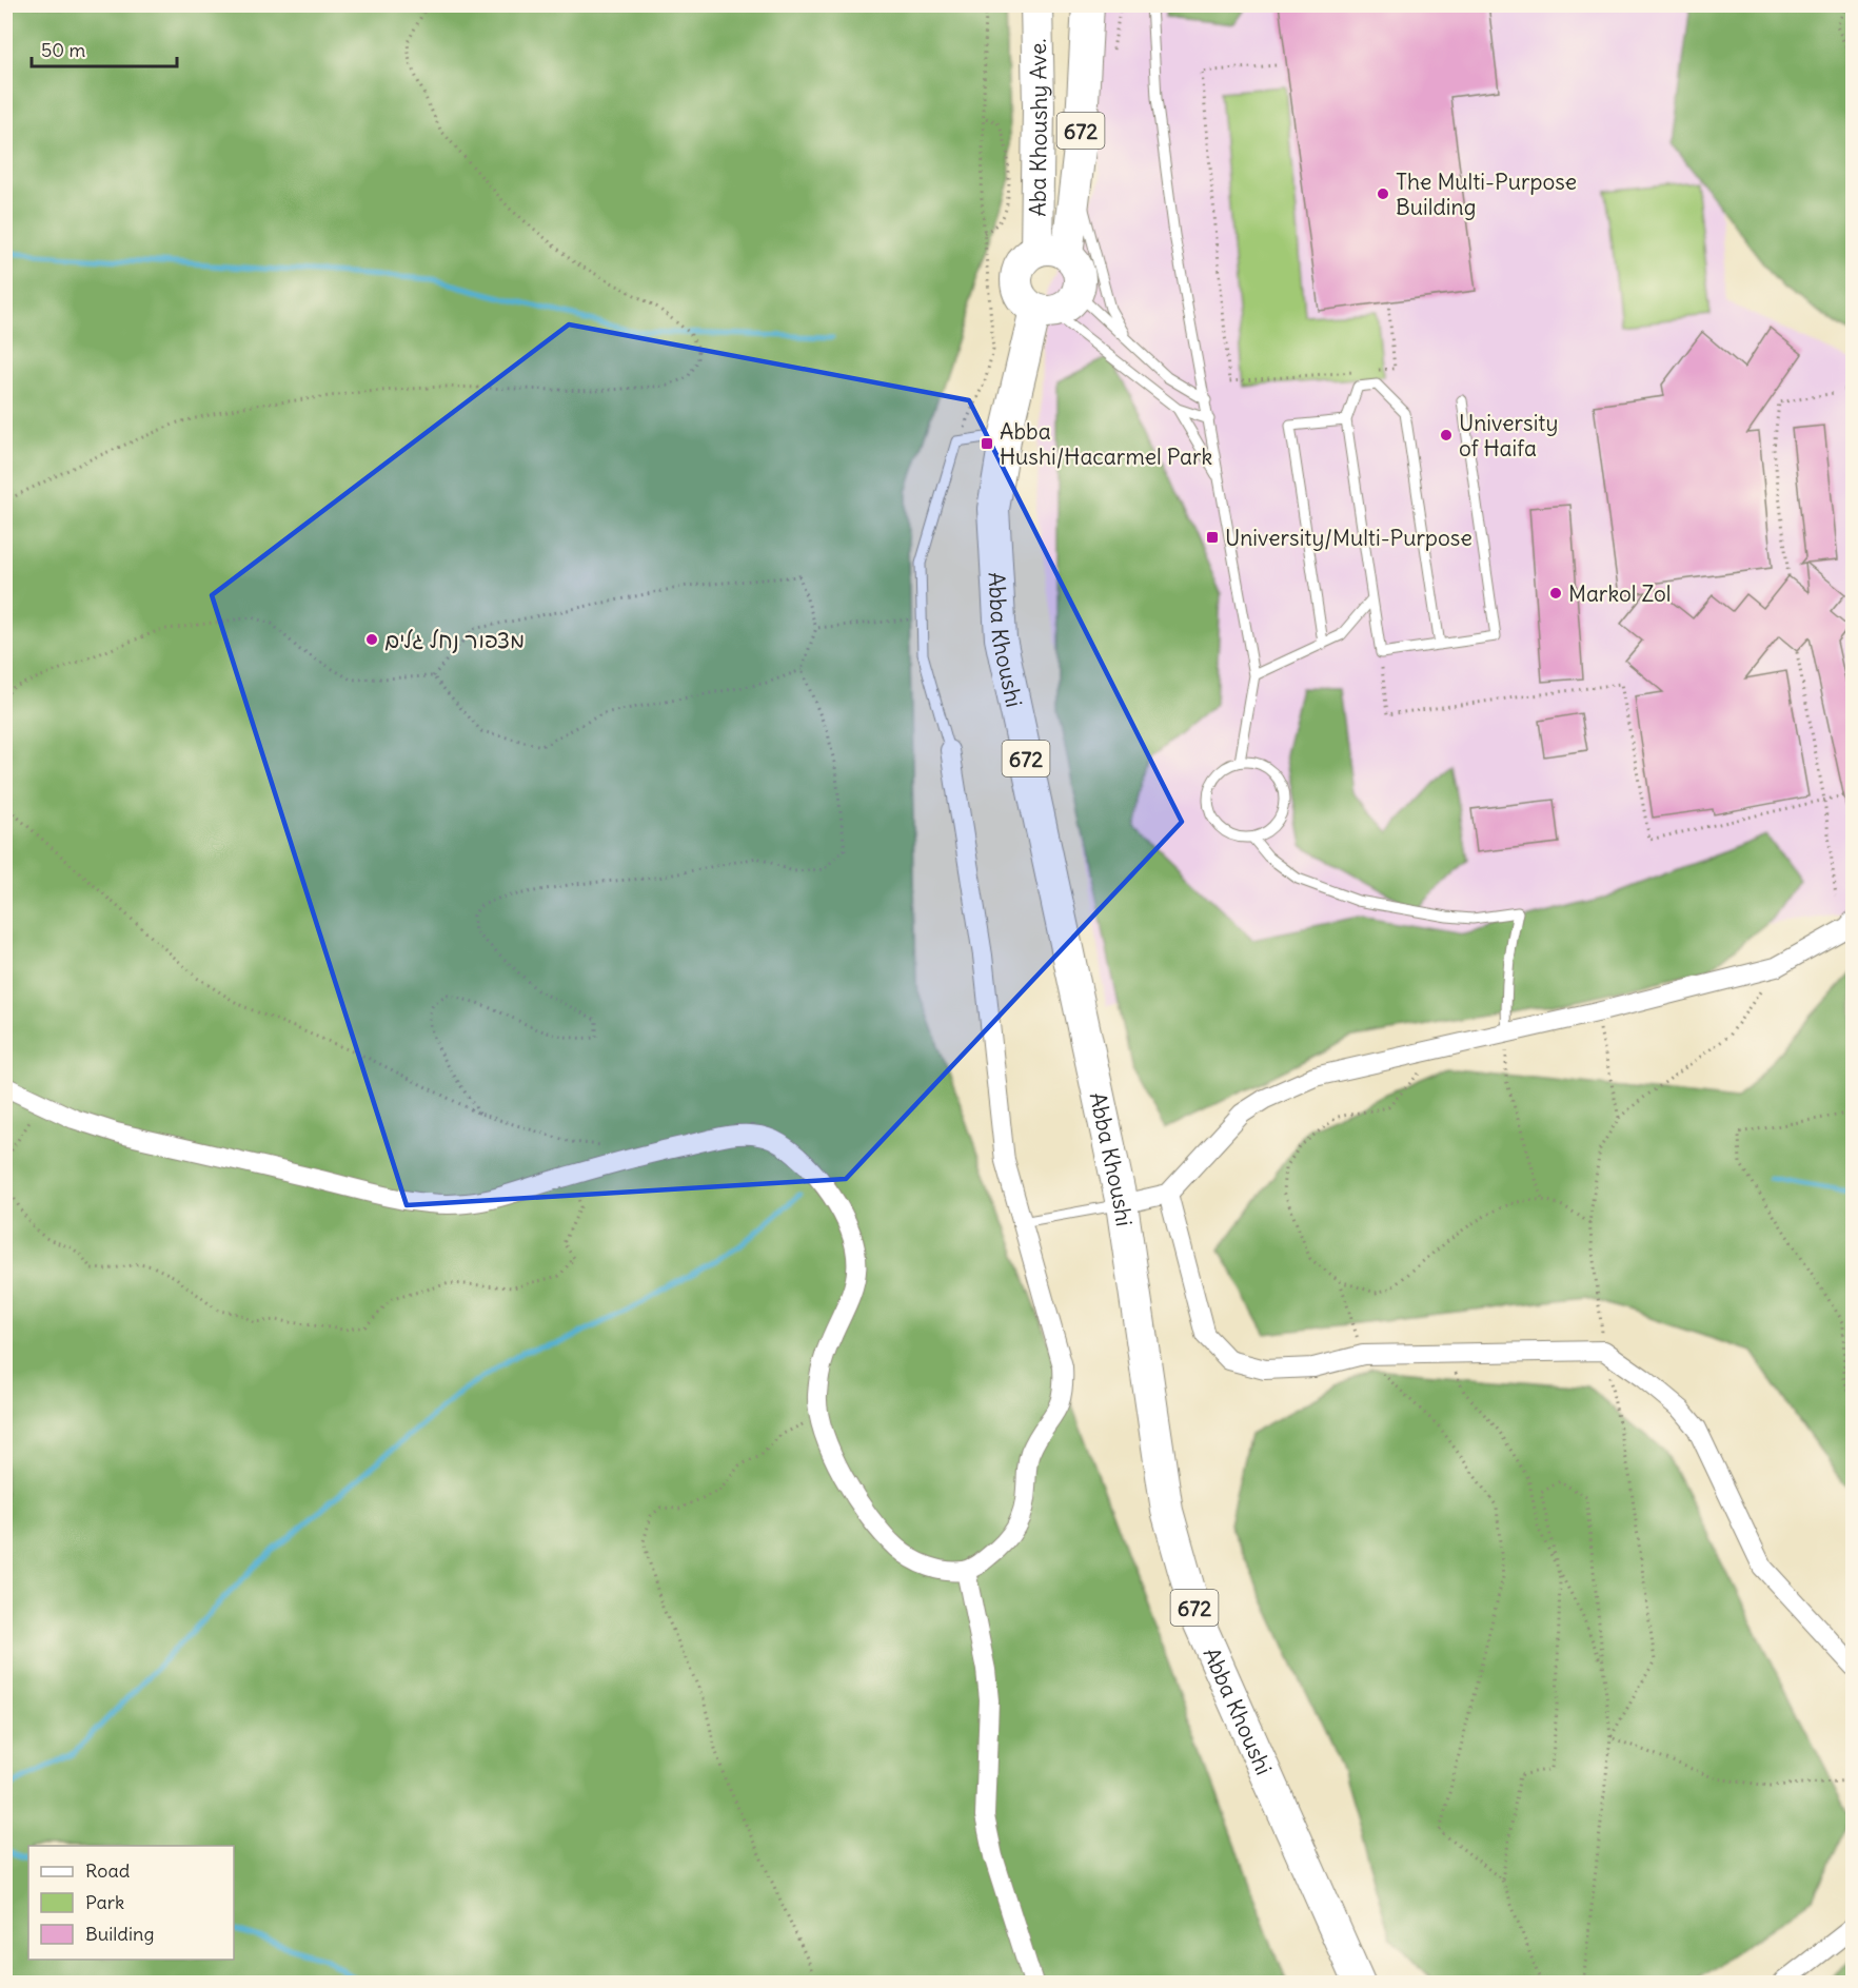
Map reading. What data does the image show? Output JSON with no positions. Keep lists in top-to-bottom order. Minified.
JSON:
{"streets":{"main road":["Aba Khoushy Ave.","672","Abba Khoushi"]},"crossings":[["Aba Khoushy Ave.","672"],["Aba Khoushy Ave.","Abba Khoushi"],["672","Abba Khoushi"]],"places":{"other":["The Multi-Purpose Building","University of Haifa","Markol Zol","מצפור נחל גלים"],"transit":["Abba Hushi/Hacarmel Park","University/Multi-Purpose"]},"legend":["Road","Park","Building"],"scale_bar":"50 m"}
